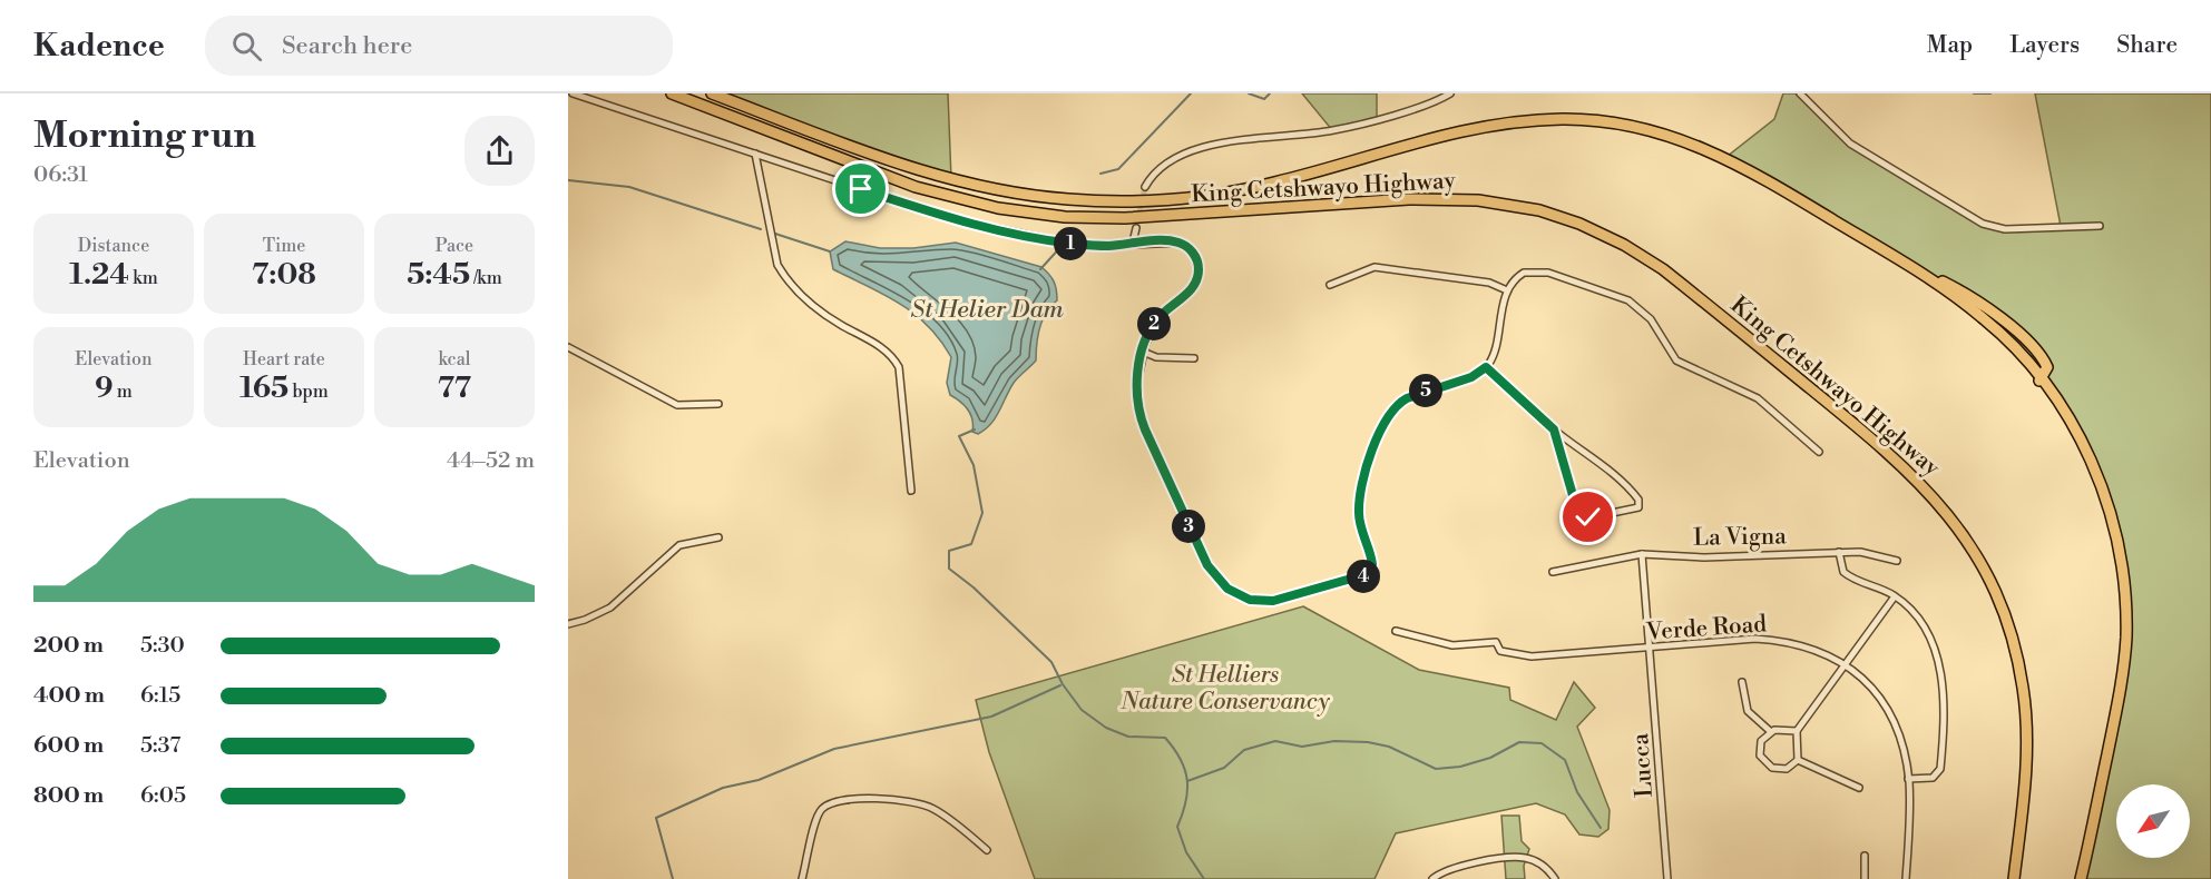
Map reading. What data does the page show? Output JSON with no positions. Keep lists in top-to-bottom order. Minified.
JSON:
{"streets":{"highway":["King Cetshwayo Highway"],"street":["La Vigna","Verde Road","Lucca"]},"crossings":[["Verde Road","Lucca"]],"water":["St Helier Dam"],"parks":["St Helliers Nature Conservancy"],"north":"bottom left","page":{"header":"Kadence","search":"Search here","nav":["Map","Layers","Share"],"heading":["Morning run","06:31"],"stats":[["Distance","1.24 km"],["Time","7:08"],["Pace","5:45 /km"],["Elevation","9 m"],["Heart rate","165 bpm"],["kcal","77"]],"pins":["1","2","5","3","4"],"chart":["Elevation","44–52 m"],"list":[{"name":"200 m","note":"5:30"},{"name":"400 m","note":"6:15"},{"name":"600 m","note":"5:37"},{"name":"800 m","note":"6:05"}]}}
